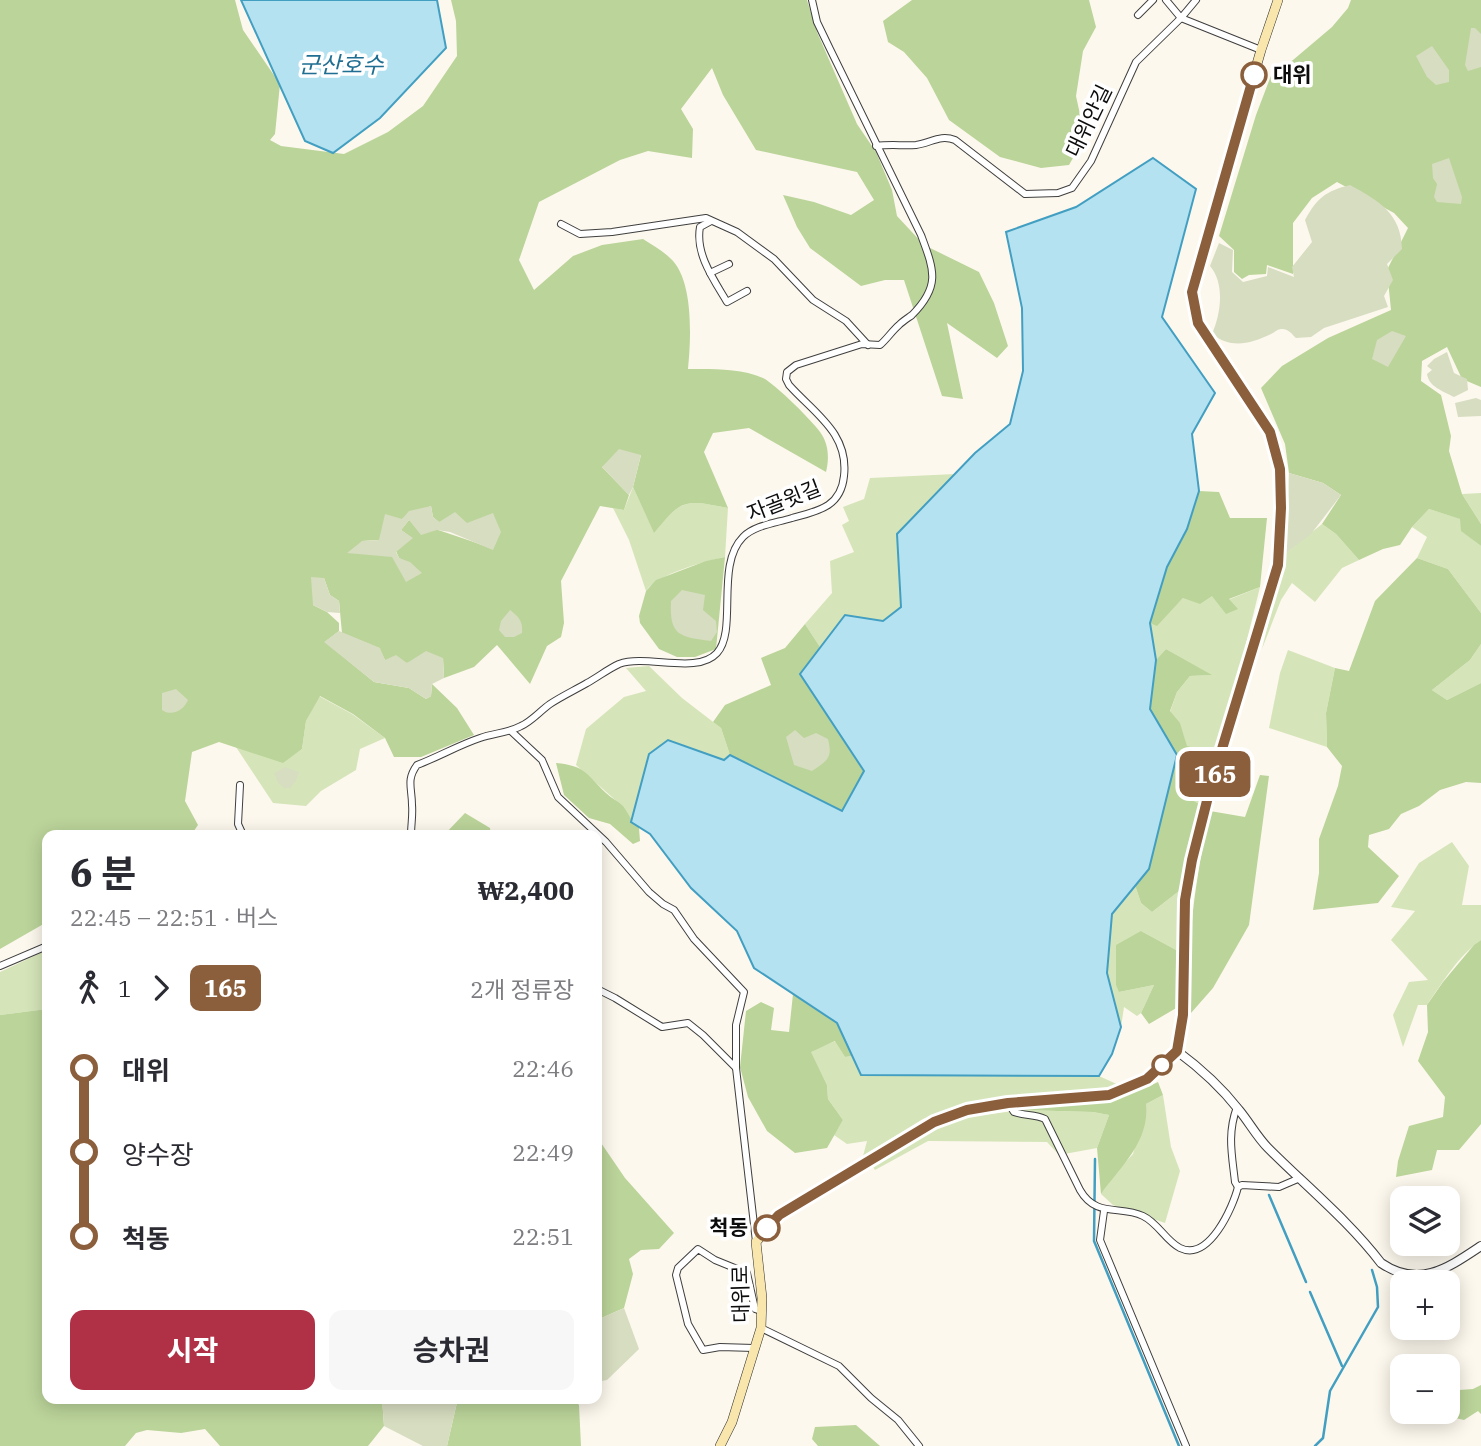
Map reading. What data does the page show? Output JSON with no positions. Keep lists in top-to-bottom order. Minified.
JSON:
{"streets":{"main road":["대위로"],"street":["대위안길","자골윗길"]},"crossings":[["대위안길","자골윗길"]],"water":["군산호수"],"places":["대위","척동"],"lines":["bus line 165"],"page":{"on_map":"165","heading":["6 분","22:45 – 22:51 · 버스","₩2,400"],"legs":["1","165","2개 정류장"],"list":[{"name":"대위","value":"22:46"},{"name":"양수장","value":"22:49"},{"name":"척동","value":"22:51"}],"map_buttons":["+","−"],"buttons":["시작","승차권"]}}
